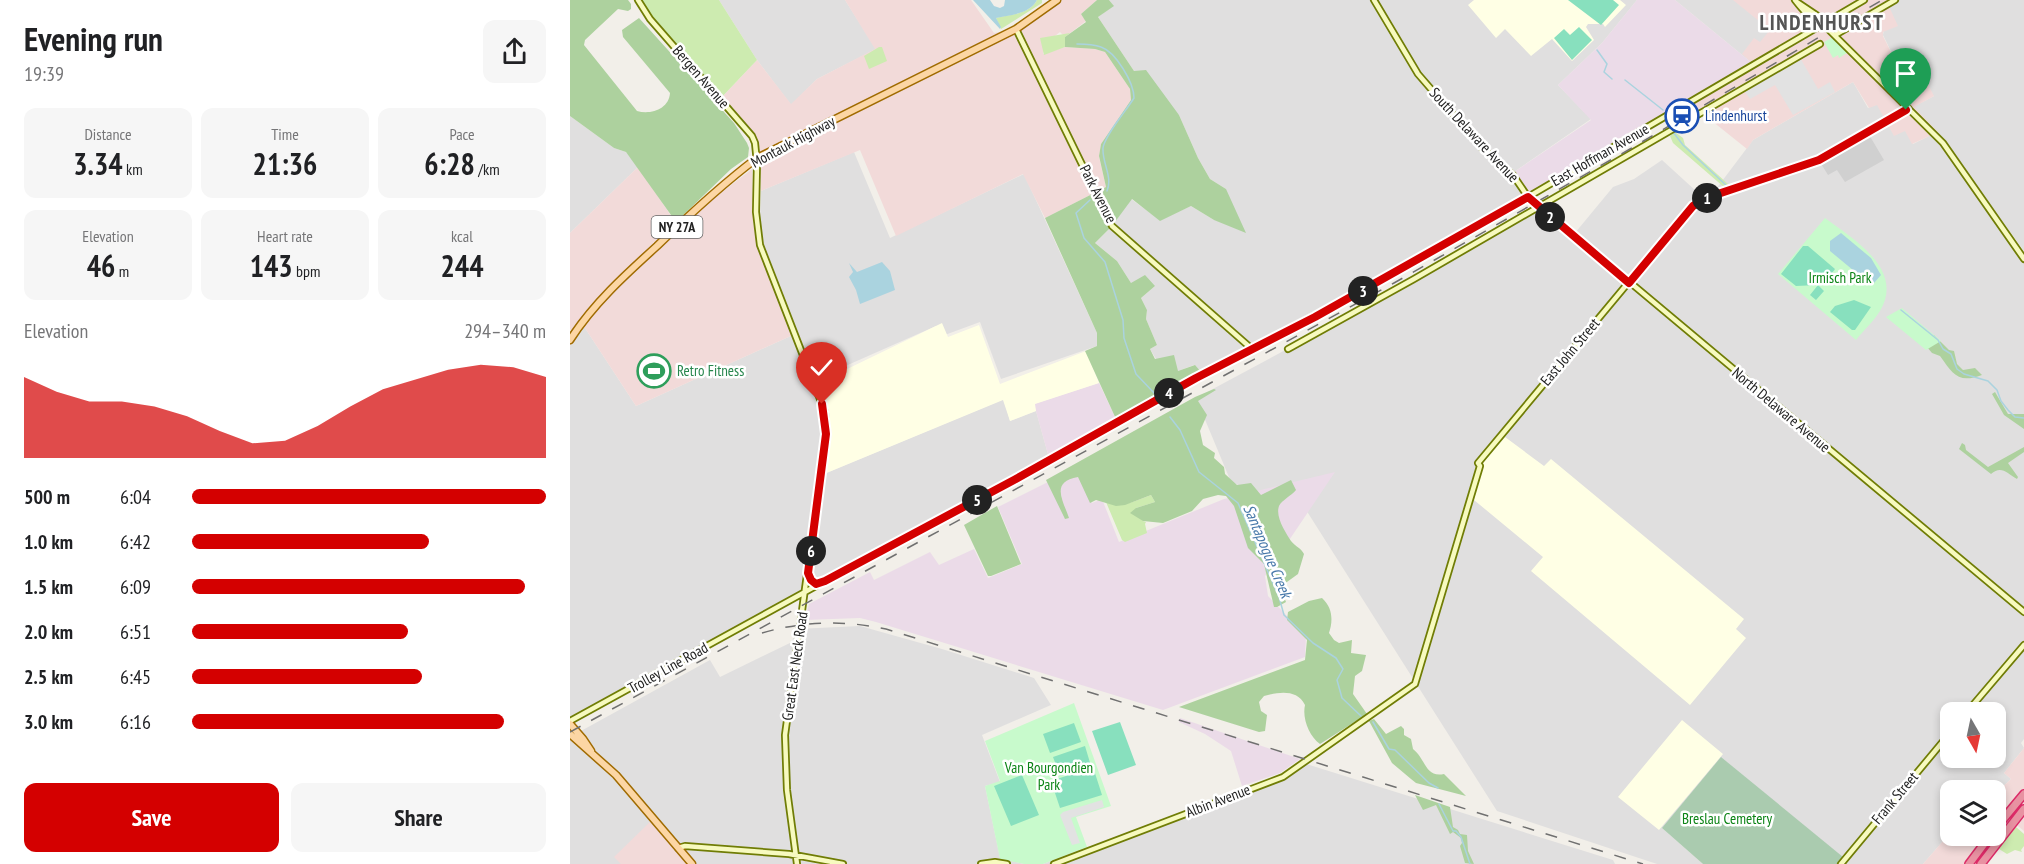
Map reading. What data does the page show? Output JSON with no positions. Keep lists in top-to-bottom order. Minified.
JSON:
{"streets":{"main road":["Montauk Highway","NY 27A"],"street":["Bergen Avenue","South Delaware Avenue","East Hoffman Avenue","Park Avenue","East John Street","North Delaware Avenue","Great East Neck Road","Trolley Line Road","Frank Street","Albin Avenue"]},"crossings":[["Bergen Avenue","Montauk Highway"],["Bergen Avenue","Great East Neck Road"],["South Delaware Avenue","East Hoffman Avenue"],["South Delaware Avenue","North Delaware Avenue"],["Montauk Highway","Park Avenue"],["Montauk Highway","NY 27A"],["Montauk Highway","Great East Neck Road"],["East Hoffman Avenue","Park Avenue"],["East Hoffman Avenue","North Delaware Avenue"],["East Hoffman Avenue","Trolley Line Road"],["Park Avenue","NY 27A"],["East John Street","North Delaware Avenue"],["East John Street","Albin Avenue"],["Great East Neck Road","Trolley Line Road"]],"districts":["LINDENHURST"],"water":["Santapogue Creek"],"parks":["Irmisch Park","Van Bourgondien Park","Breslau Cemetery"],"places":{"station":["Lindenhurst"],"sports":["Retro Fitness"]},"north":"bottom","page":{"heading":["Evening run","19:39"],"stats":[["Distance","3.34 km"],["Time","21:36"],["Pace","6:28 /km"],["Elevation","46 m"],["Heart rate","143 bpm"],["kcal","244"]],"pins":["1","2","3","4","5","6"],"chart":["Elevation","294–340 m"],"list":[{"name":"500 m","note":"6:04"},{"name":"1.0 km","note":"6:42"},{"name":"1.5 km","note":"6:09"},{"name":"2.0 km","note":"6:51"},{"name":"2.5 km","note":"6:45"},{"name":"3.0 km","note":"6:16"}],"buttons":["Save","Share"]}}
